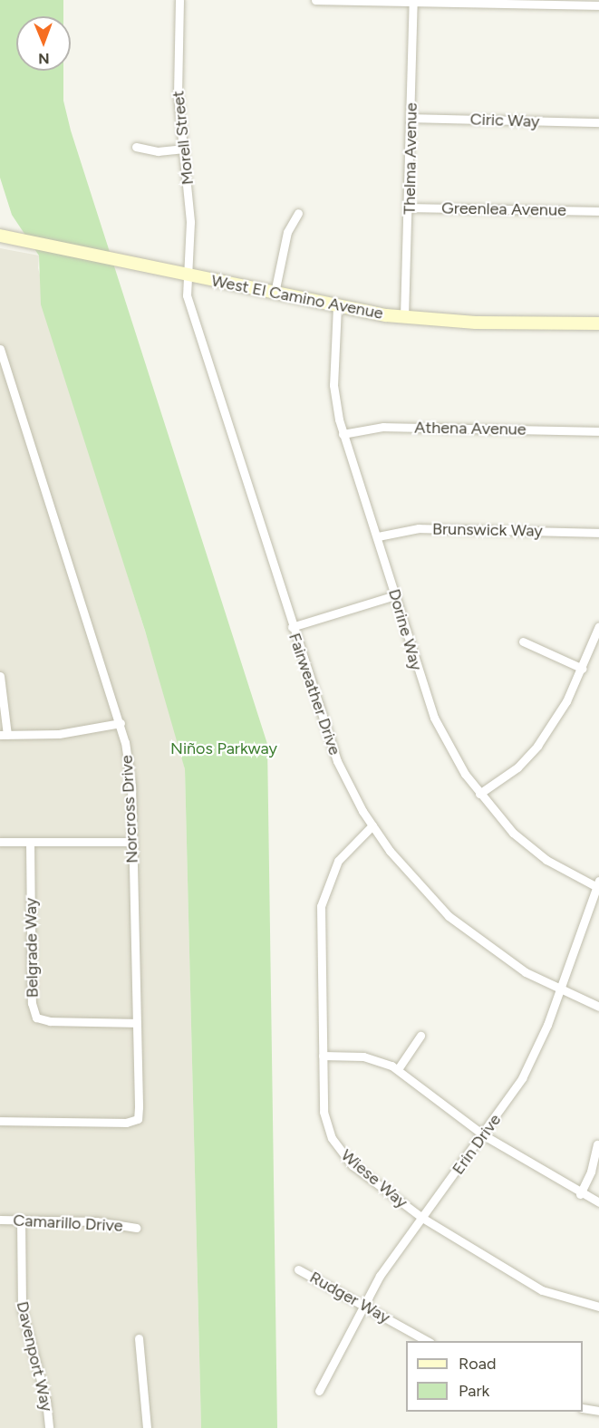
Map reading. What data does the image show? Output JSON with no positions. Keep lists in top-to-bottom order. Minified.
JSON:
{"streets":{"main road":["West El Camino Avenue"],"street":["Ciric Way","Morell Street","Thelma Avenue","Greenlea Avenue","Athena Avenue","Brunswick Way","Dorine Way","Fairweather Drive","Norcross Drive","Belgrade Way","Erin Drive","Wiese Way","Camarillo Drive","Rudger Way","Davenport Way"]},"crossings":[["Ciric Way","Thelma Avenue"],["Morell Street","West El Camino Avenue"],["Morell Street","Fairweather Drive"],["Thelma Avenue","Greenlea Avenue"],["Thelma Avenue","West El Camino Avenue"],["West El Camino Avenue","Dorine Way"],["West El Camino Avenue","Fairweather Drive"],["Athena Avenue","Dorine Way"],["Brunswick Way","Dorine Way"],["Dorine Way","Erin Drive"],["Fairweather Drive","Erin Drive"],["Fairweather Drive","Wiese Way"],["Norcross Drive","Belgrade Way"],["Erin Drive","Wiese Way"],["Erin Drive","Rudger Way"],["Camarillo Drive","Davenport Way"]],"parks":["Niños Parkway"],"legend":["Road","Park"],"north":"bottom"}
